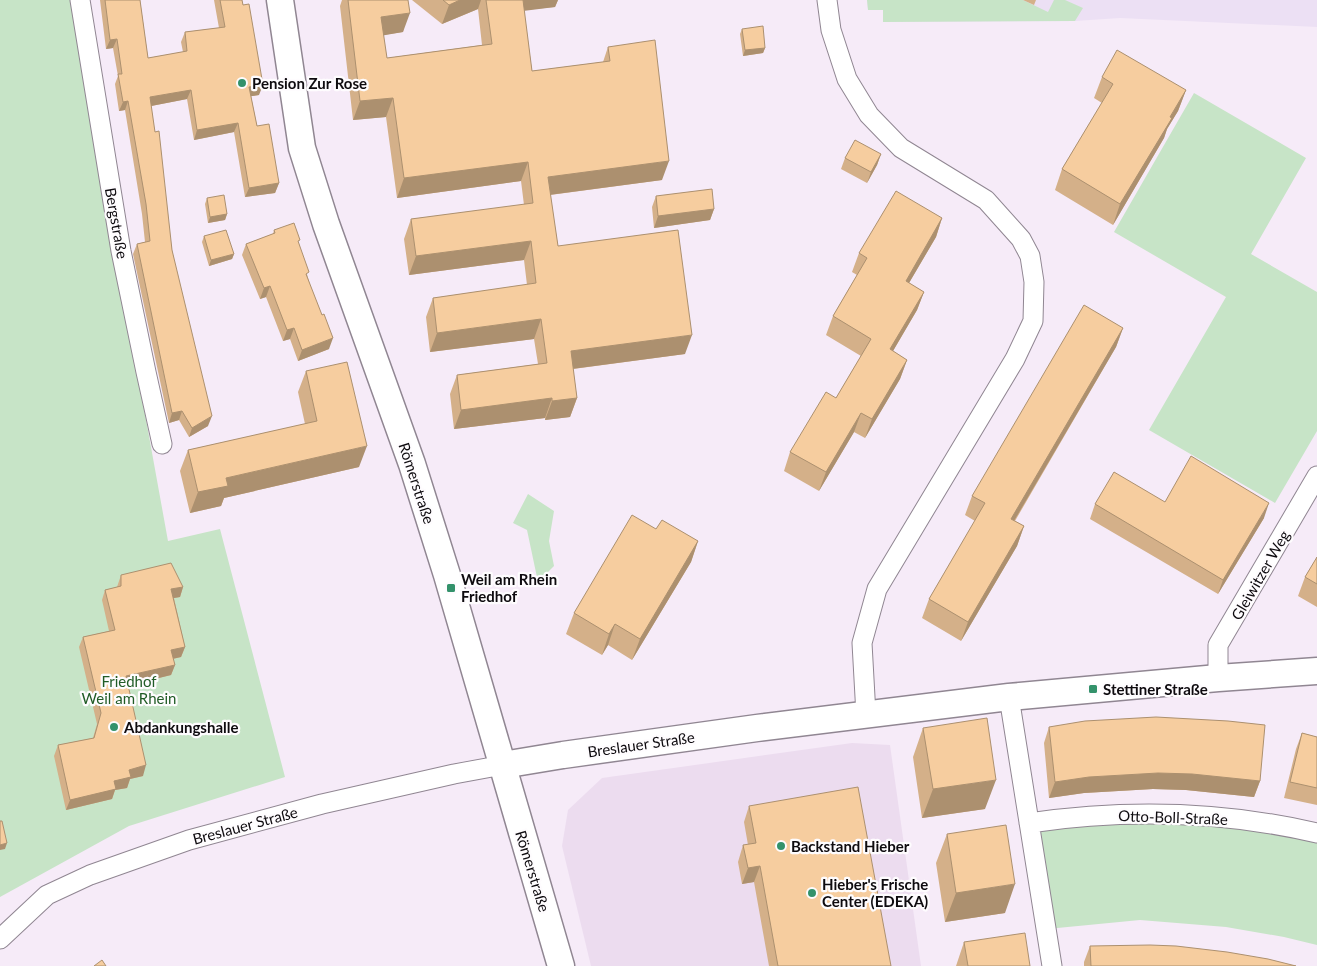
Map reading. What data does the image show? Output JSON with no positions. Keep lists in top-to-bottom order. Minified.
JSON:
{"streets":{"street":["Bergstraße","Römerstraße","Gleiwitzer Weg","Breslauer Straße","Otto-Boll-Straße"]},"crossings":[["Römerstraße","Breslauer Straße"],["Gleiwitzer Weg","Breslauer Straße"]],"parks":["Friedhof Weil am Rhein"],"places":{"other":["Pension Zur Rose","Abdankungshalle","Backstand Hieber","Hieber's Frische Center (EDEKA)"],"transit":["Weil am Rhein Friedhof","Stettiner Straße"]}}
